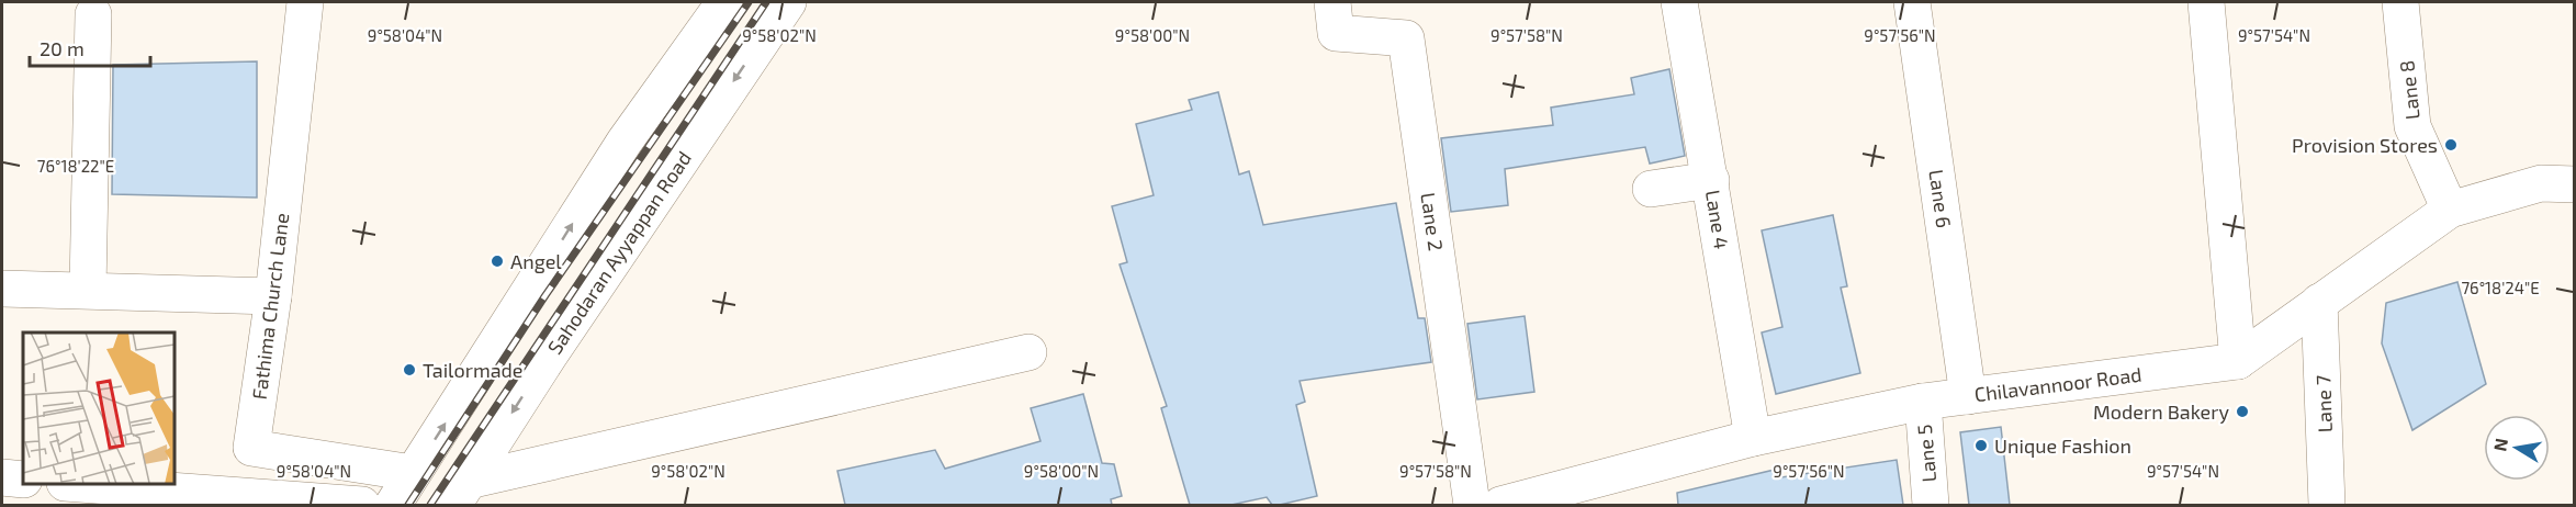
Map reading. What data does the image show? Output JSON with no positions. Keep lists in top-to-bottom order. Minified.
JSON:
{"streets":{"street":["Lane 8","Lane 6","Lane 4","Lane 2","Sahodaran Ayyappan Road","Fathima Church Lane","Chilavannoor Road","Lane 7","Lane 5"]},"crossings":[["Lane 8","Chilavannoor Road"],["Lane 6","Chilavannoor Road"],["Lane 4","Chilavannoor Road"],["Chilavannoor Road","Lane 7"],["Chilavannoor Road","Lane 5"]],"places":["Provision Stores","Angel","Tailormade","Modern Bakery","Unique Fashion"],"scale_bar":"20 m","north":"left","coordinates":["9°58'04\"N","9°58'02\"N","9°58'00\"N","9°57'58\"N","9°57'56\"N","9°57'54\"N","76°18'22\"E","76°18'24\"E"]}
